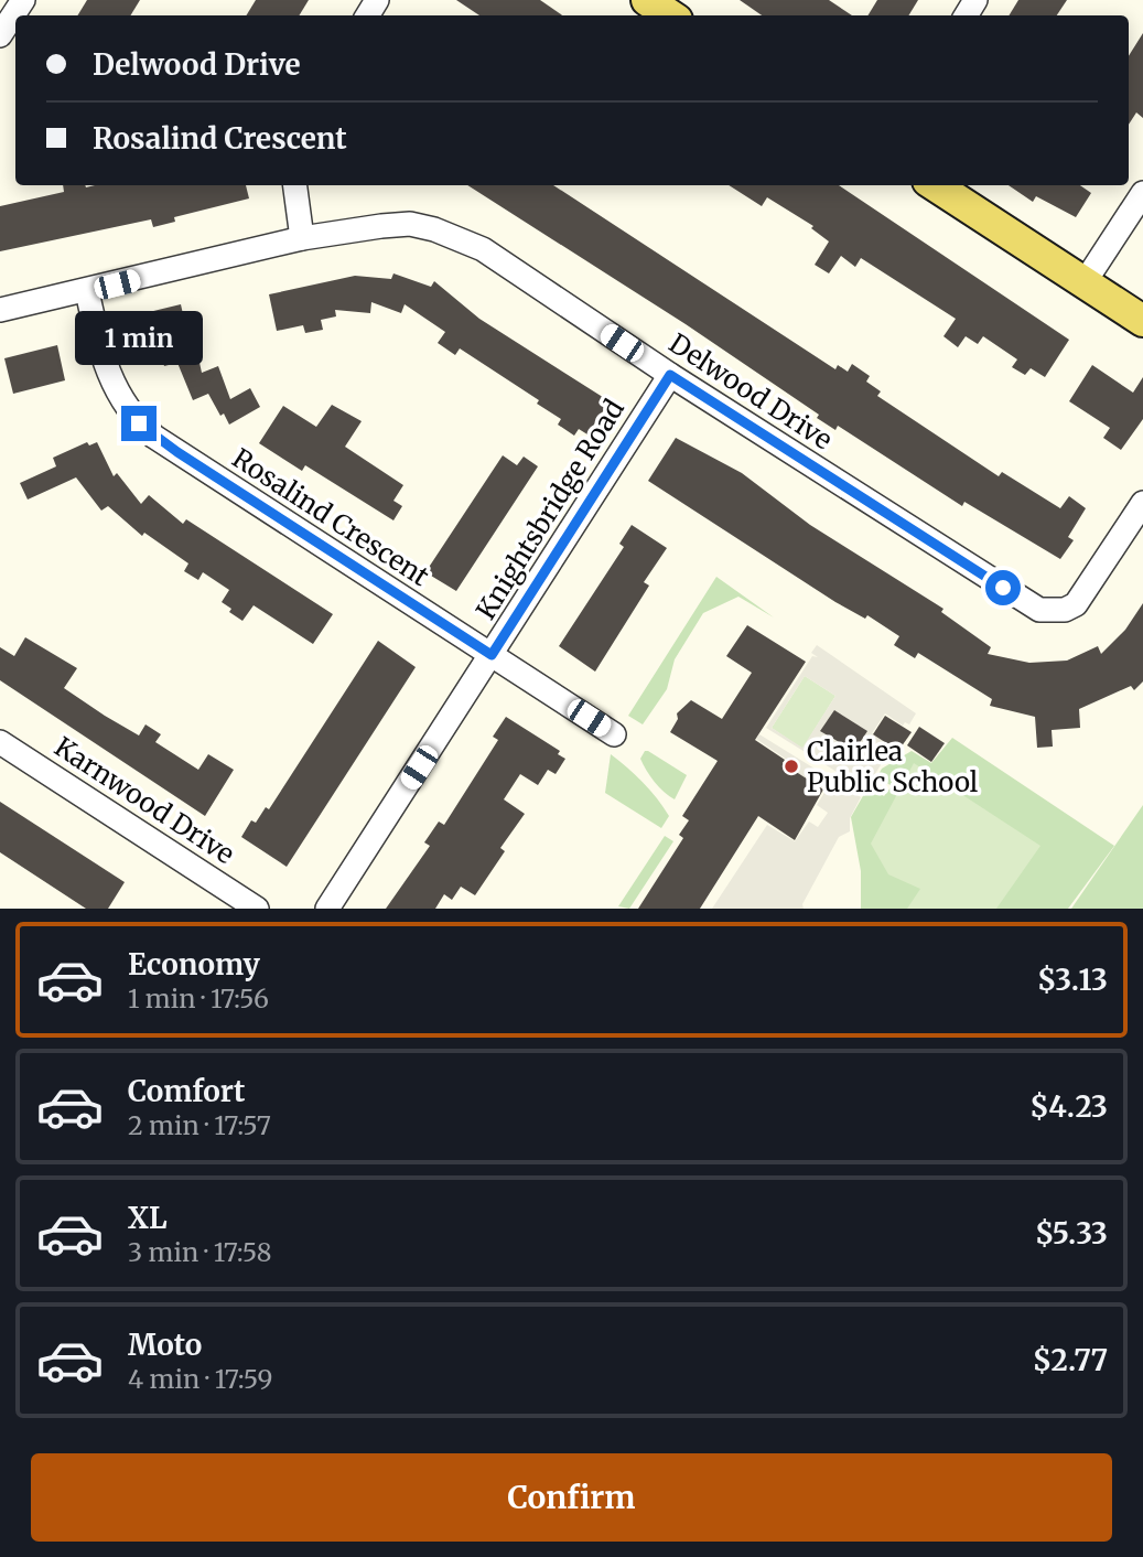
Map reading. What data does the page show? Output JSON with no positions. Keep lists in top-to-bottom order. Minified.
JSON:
{"streets":{"street":["Delwood Drive","Knightsbridge Road","Rosalind Crescent","Karnwood Drive"]},"crossings":[["Delwood Drive","Knightsbridge Road"],["Delwood Drive","Rosalind Crescent"],["Knightsbridge Road","Rosalind Crescent"]],"places":["Clairlea Public School"],"page":{"banner":["Delwood Drive","Rosalind Crescent"],"bubble":"1 min","list":[{"name":"Economy","note":"1 min · 17:56","value":"$3.13"},{"name":"Comfort","note":"2 min · 17:57","value":"$4.23"},{"name":"XL","note":"3 min · 17:58","value":"$5.33"},{"name":"Moto","note":"4 min · 17:59","value":"$2.77"}],"buttons":"Confirm"}}
